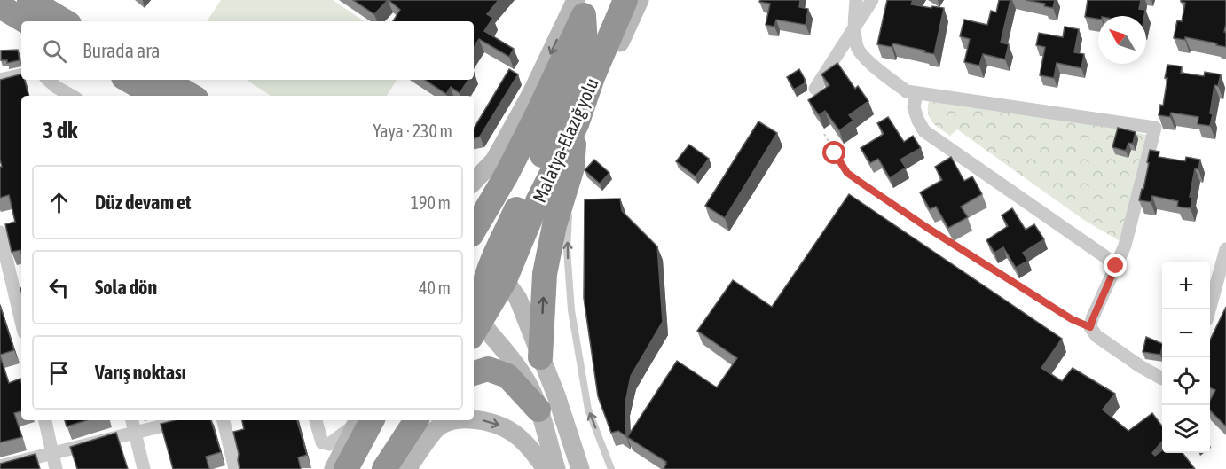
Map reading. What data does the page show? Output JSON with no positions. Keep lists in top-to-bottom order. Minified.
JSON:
{"streets":{"highway":["Malatya-Elazığ yolu"]},"north":"top left","page":{"search":"Burada ara","heading":["3 dk","Yaya · 230 m"],"list":[["Düz devam et","190 m"],["Sola dön","40 m"],"Varış noktası"],"map_buttons":["+","−"]}}
